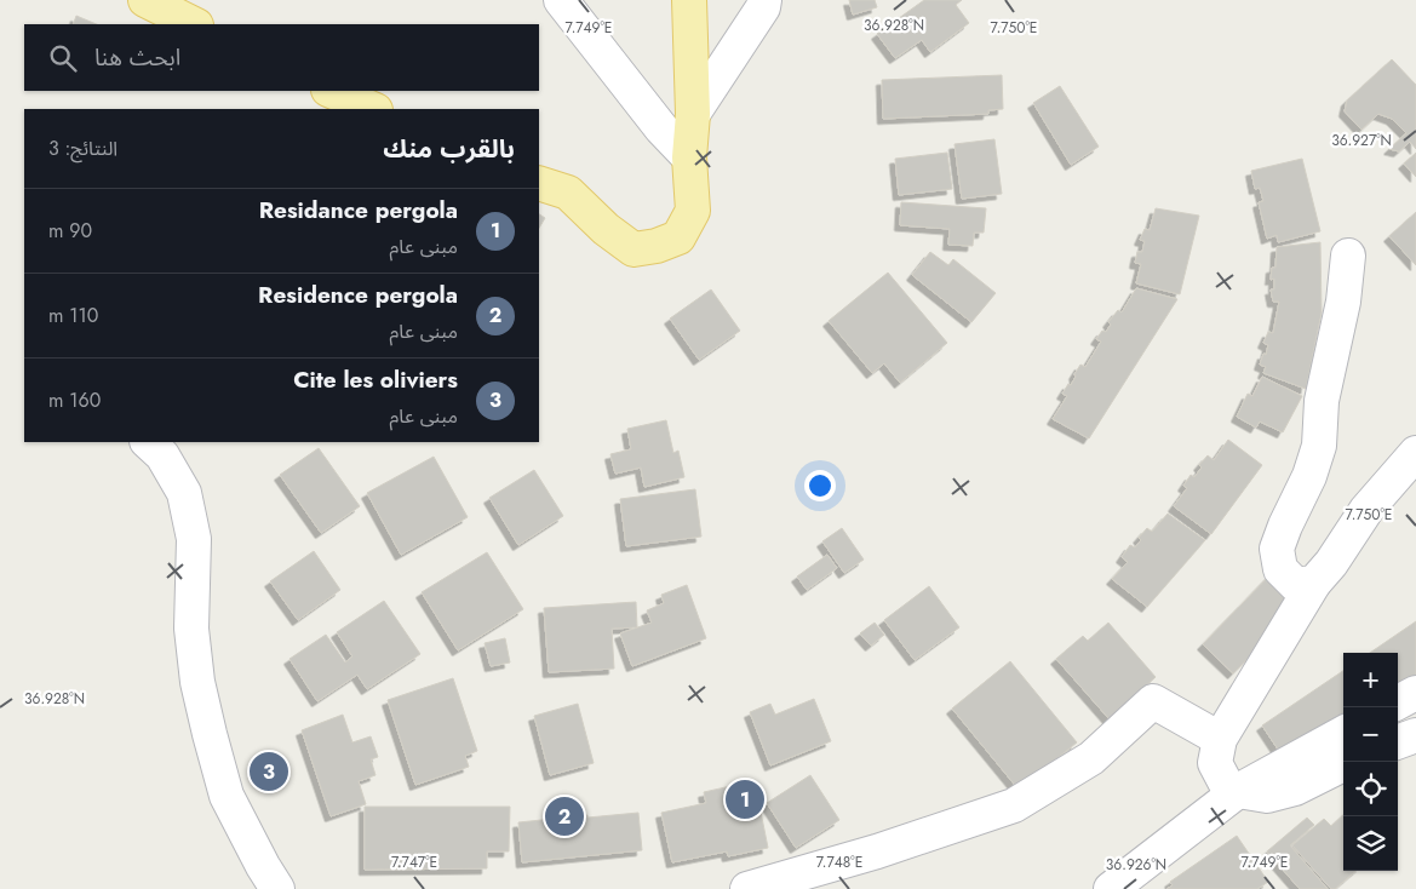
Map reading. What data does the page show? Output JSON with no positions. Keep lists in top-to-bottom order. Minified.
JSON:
{"page":{"search":"ابحث هنا","heading":["بالقرب منك","النتائج: 3"],"list":[{"mark":"1","name":"Residance pergola","note":"مبنى عام","value":"90 m"},{"mark":"2","name":"Residence pergola","note":"مبنى عام","value":"110 m"},{"mark":"3","name":"Cite les oliviers","note":"مبنى عام","value":"160 m"}],"map_buttons":["+","−"],"pins":["3","1","2"]},"coordinates":["36.928°N","7.749°E","7.750°E","36.927°N","7.747°E","7.748°E","36.926°N"]}
